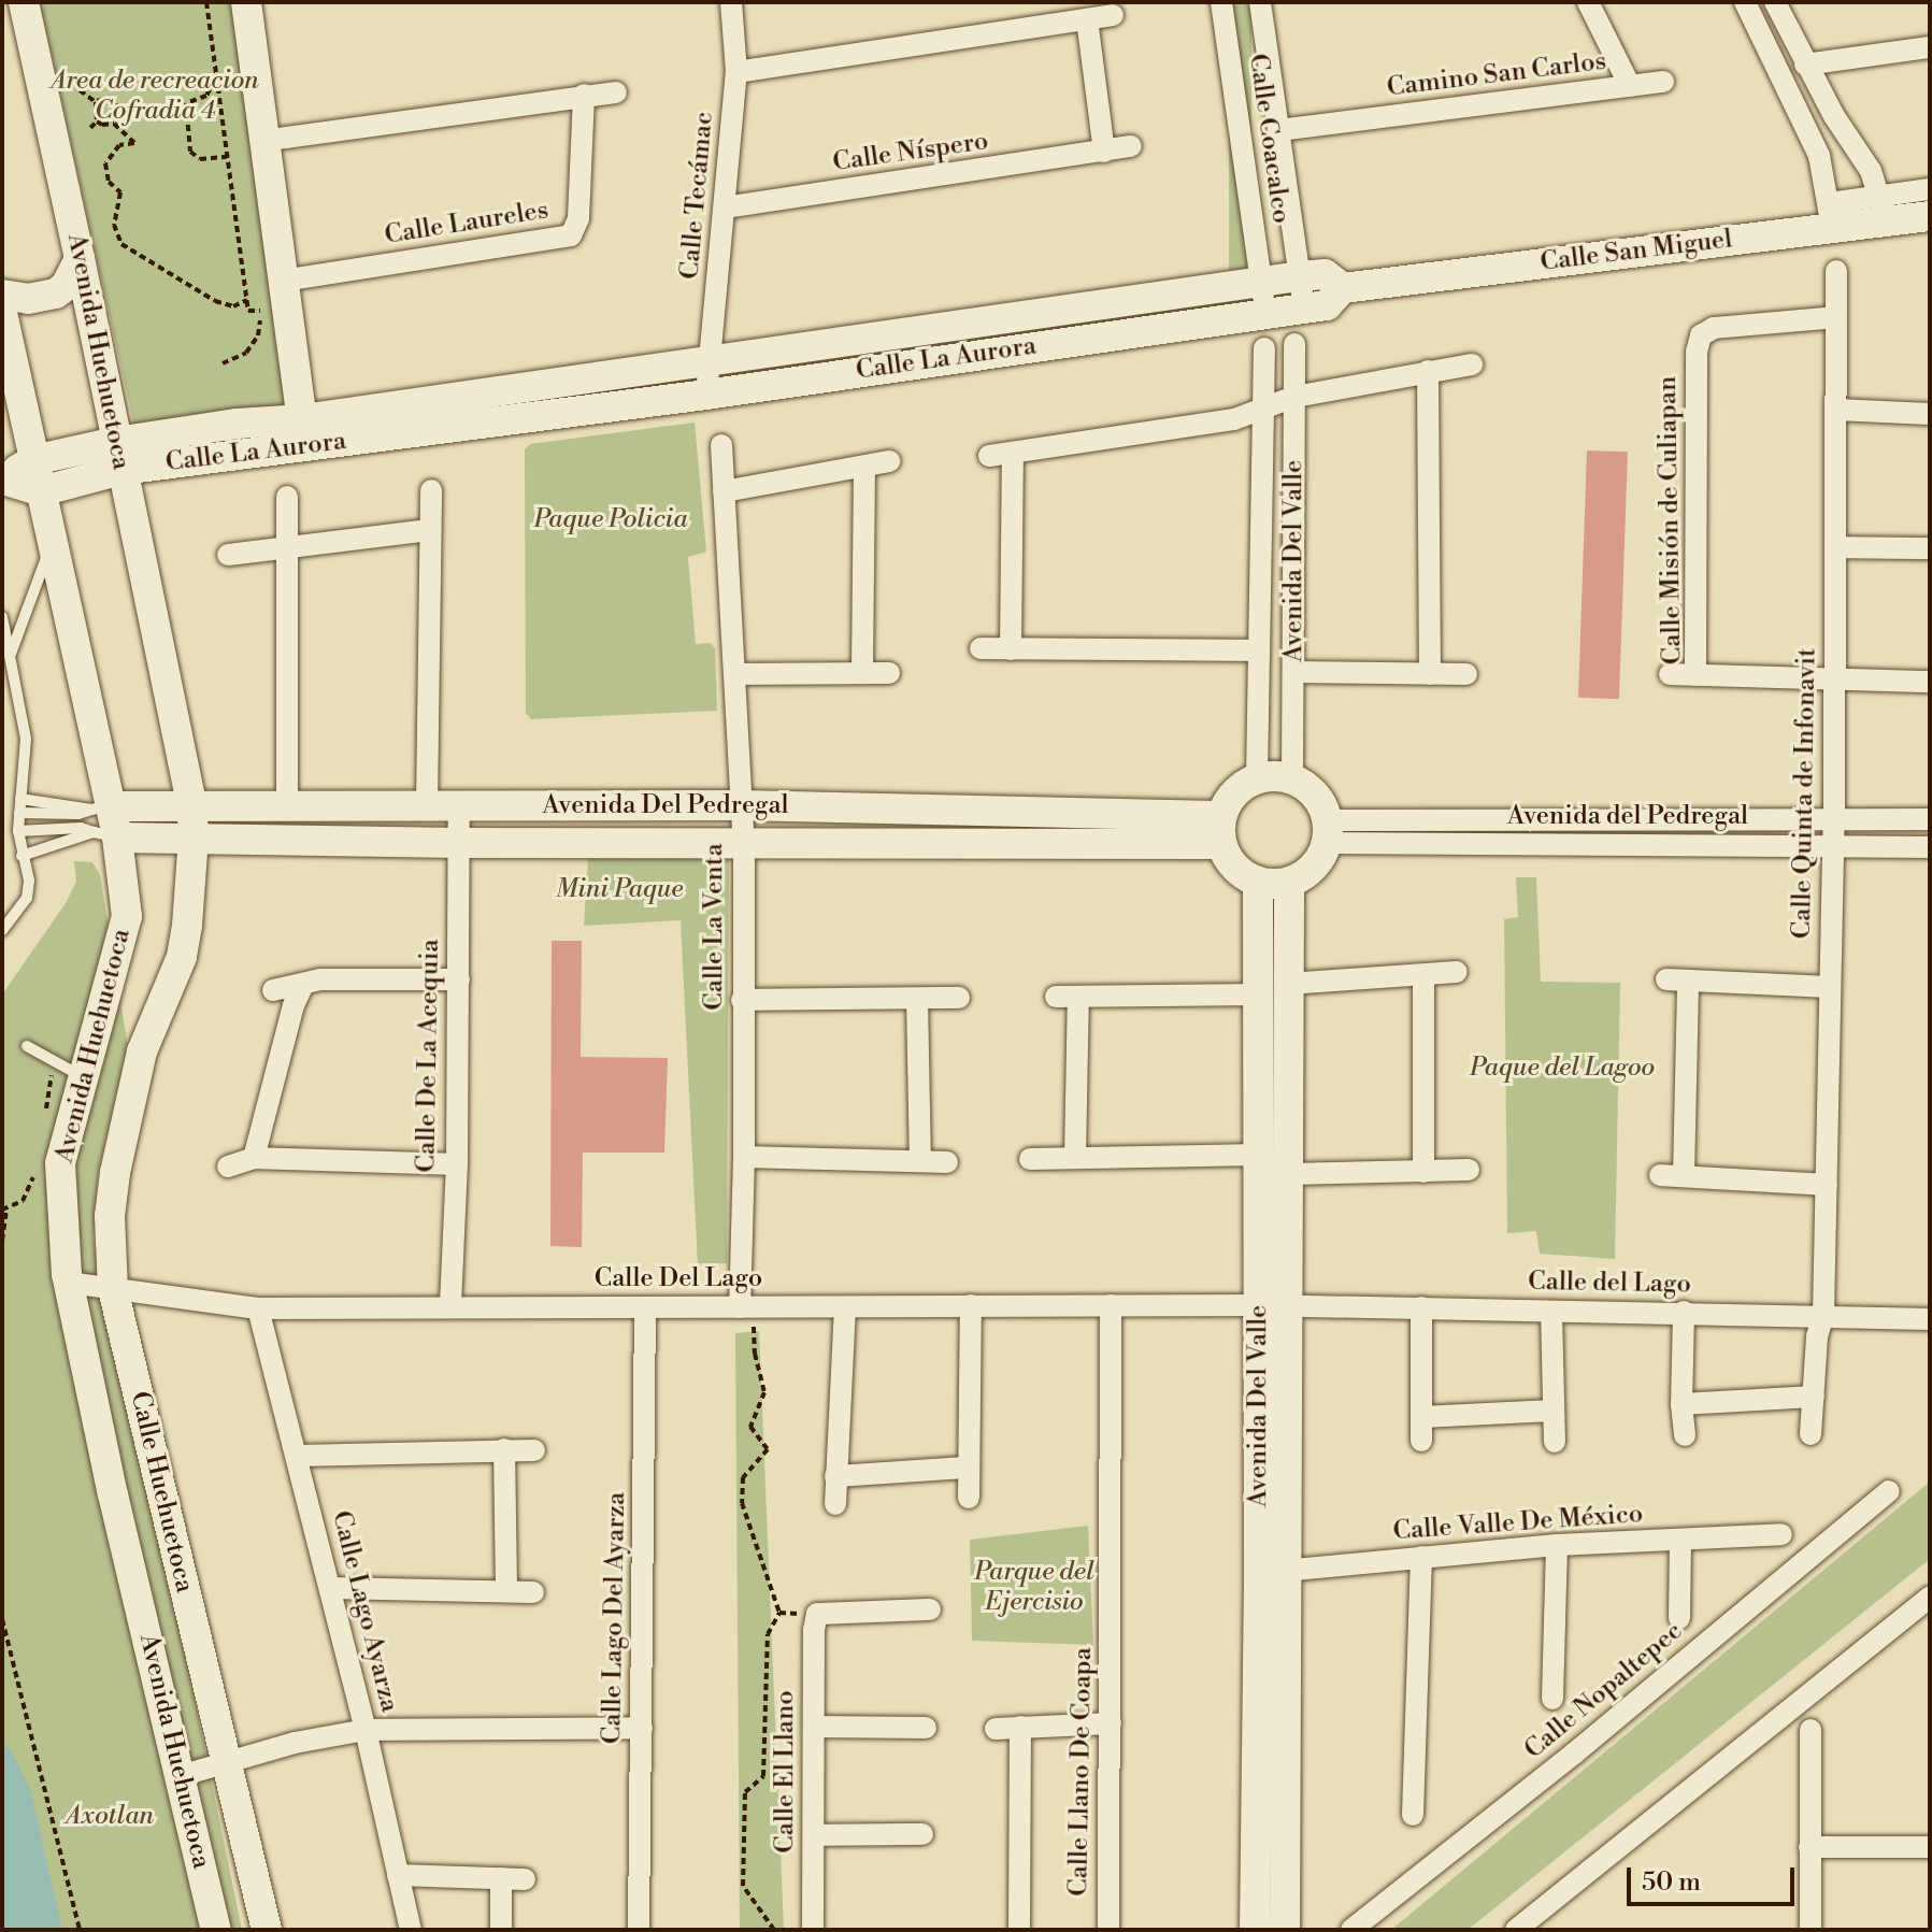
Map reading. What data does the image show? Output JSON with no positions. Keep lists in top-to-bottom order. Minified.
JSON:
{"streets":{"street":["Camino San Carlos","Calle Coacalco","Calle Níspero","Calle Tecámac","Calle Laureles","Calle San Miguel","Avenida Huehuetoca","Calle La Aurora","Calle Misión de Culiapan","Avenida Del Valle","Calle Quinta de Infonavit","Avenida Del Pedregal","Avenida del Pedregal","Calle La Venta","Calle De La Acequia","Calle Del Lago","Calle del Lago","Calle Huehuetoca","Calle Valle De México","Calle Lago Ayarza","Calle Lago Del Ayarza","Calle Nopaltepec","Calle El Llano","Calle Llano De Coapa"]},"crossings":[["Camino San Carlos","Calle Coacalco"],["Calle Coacalco","Calle San Miguel"],["Calle Coacalco","Calle La Aurora"],["Calle Níspero","Calle Tecámac"],["Calle Tecámac","Calle La Aurora"],["Calle San Miguel","Calle La Aurora"],["Avenida Huehuetoca","Calle La Aurora"],["Avenida Huehuetoca","Avenida Del Pedregal"],["Avenida Huehuetoca","Calle Del Lago"],["Avenida Huehuetoca","Calle Huehuetoca"],["Calle Misión de Culiapan","Calle Quinta de Infonavit"],["Avenida Del Valle","Avenida Del Pedregal"],["Avenida Del Valle","Avenida del Pedregal"],["Avenida Del Valle","Calle Del Lago"],["Avenida Del Valle","Calle del Lago"],["Avenida Del Valle","Calle Valle De México"],["Calle Quinta de Infonavit","Avenida del Pedregal"],["Calle Quinta de Infonavit","Calle del Lago"],["Avenida Del Pedregal","Avenida del Pedregal"],["Avenida Del Pedregal","Calle La Venta"],["Avenida Del Pedregal","Calle De La Acequia"],["Calle La Venta","Calle Del Lago"],["Calle De La Acequia","Calle Del Lago"],["Calle Del Lago","Calle del Lago"],["Calle Del Lago","Calle Huehuetoca"],["Calle Del Lago","Calle Lago Ayarza"],["Calle Del Lago","Calle Lago Del Ayarza"],["Calle Del Lago","Calle Llano De Coapa"]],"parks":["Area de recreacion Cofradia 4","Paque Policia","Mini Paque","Paque del Lagoo","Parque del Ejercisio","Axotlan"],"scale_bar":"50 m"}
